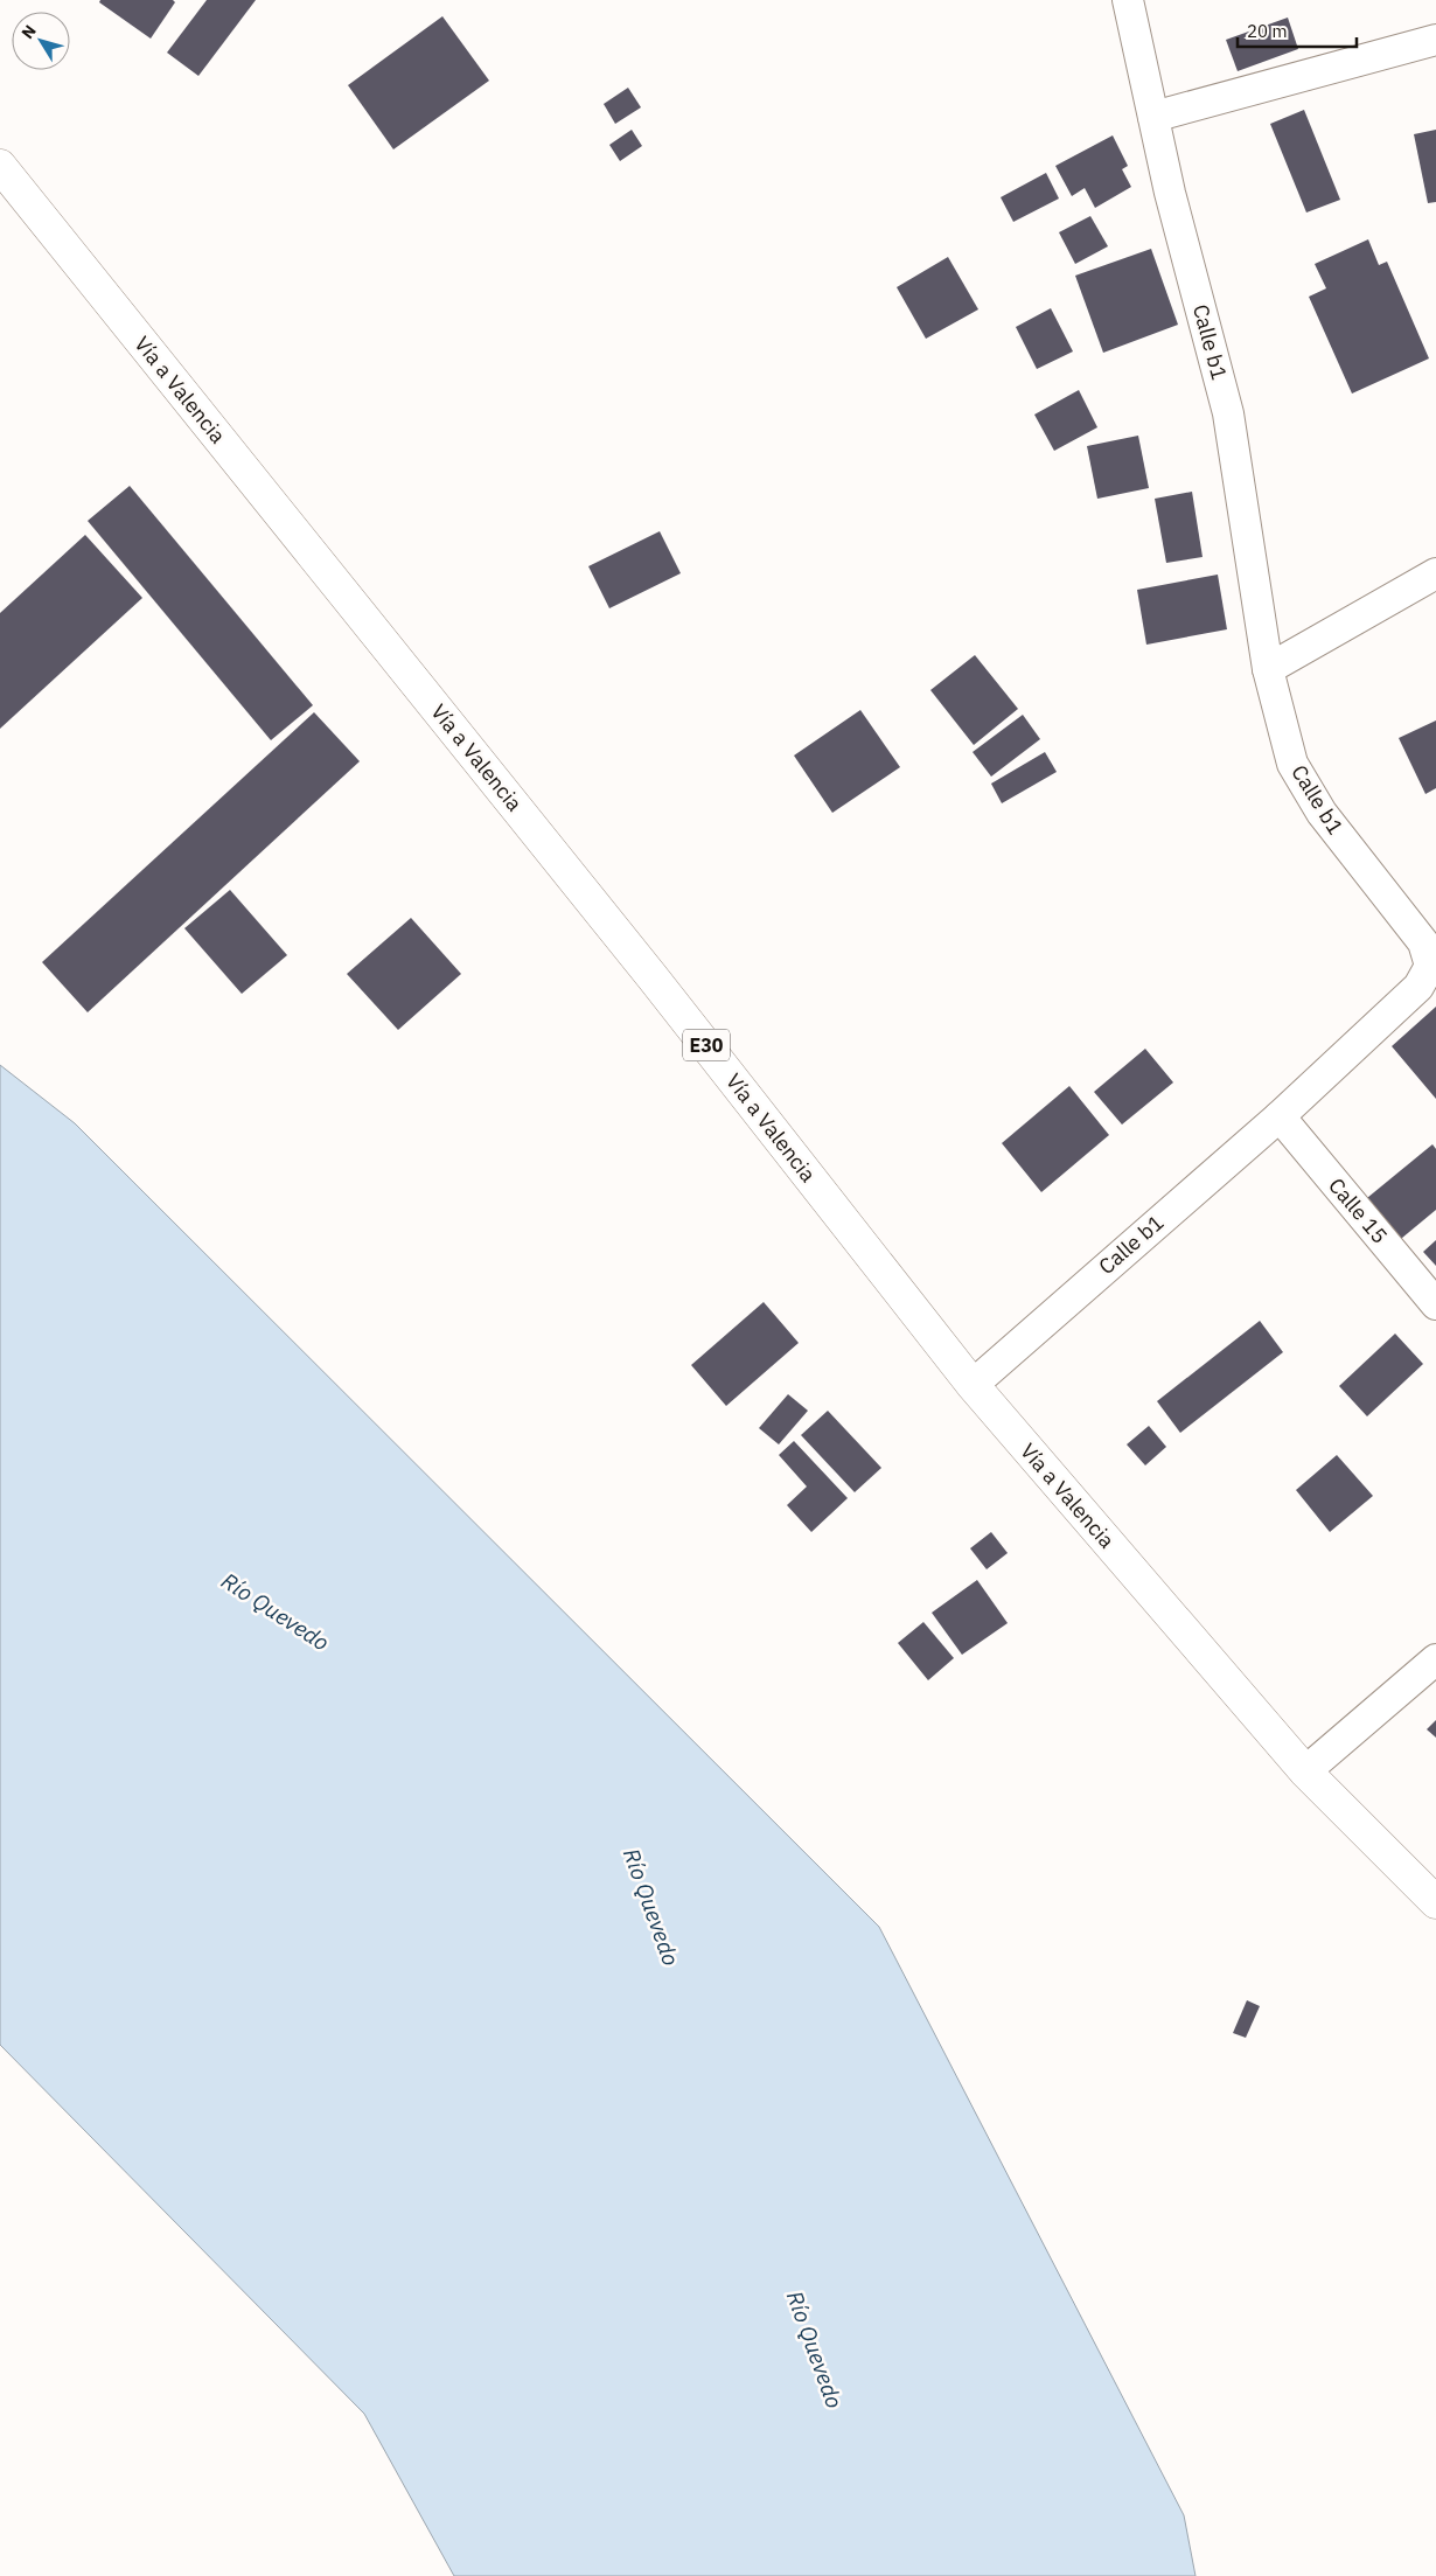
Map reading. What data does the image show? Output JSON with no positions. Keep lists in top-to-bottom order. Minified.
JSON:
{"streets":{"highway":["Vía a Valencia","E30"],"street":["Calle b1","Calle 15"]},"crossings":[["Calle b1","Vía a Valencia"],["Calle b1","Calle 15"]],"water":["Río Quevedo"],"scale_bar":"20 m","north":"top left"}
